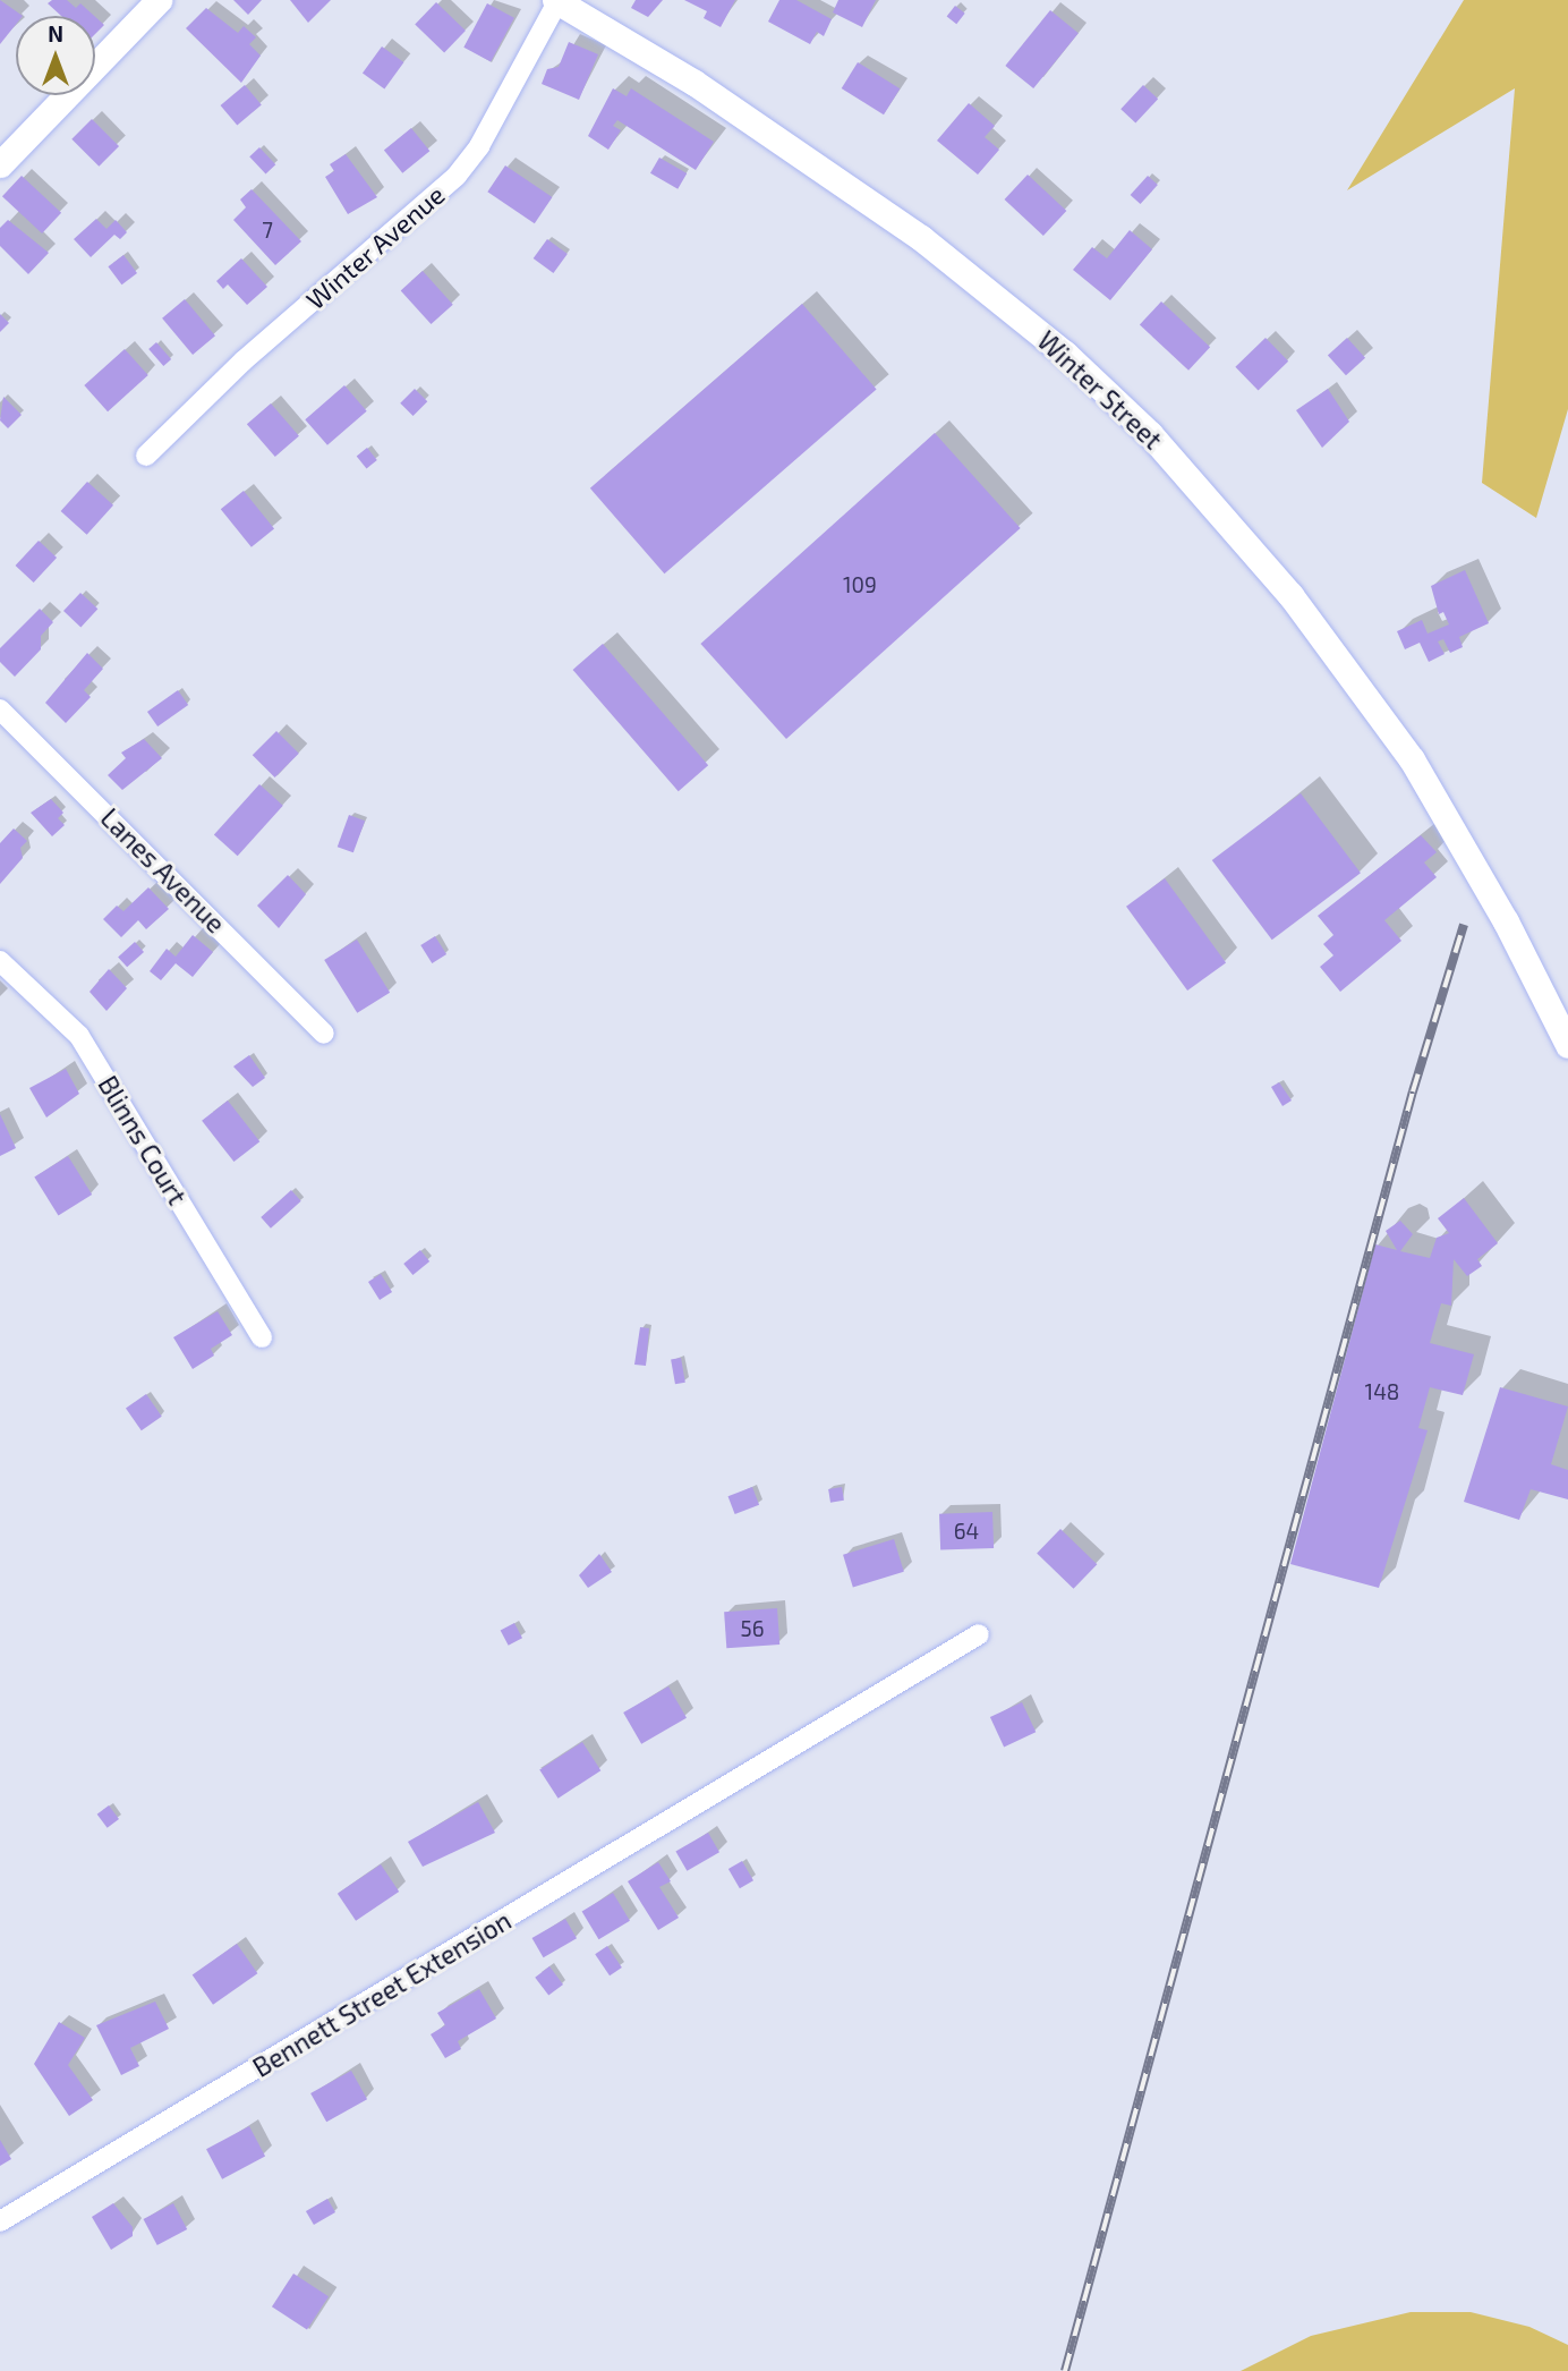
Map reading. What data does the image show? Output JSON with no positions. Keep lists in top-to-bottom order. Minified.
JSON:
{"streets":{"street":["Winter Avenue","Winter Street","Lanes Avenue","Blinns Court","Bennett Street Extension"]},"crossings":[["Winter Avenue","Winter Street"]],"house_numbers":["7","109","148","64","56"],"north":"top"}
